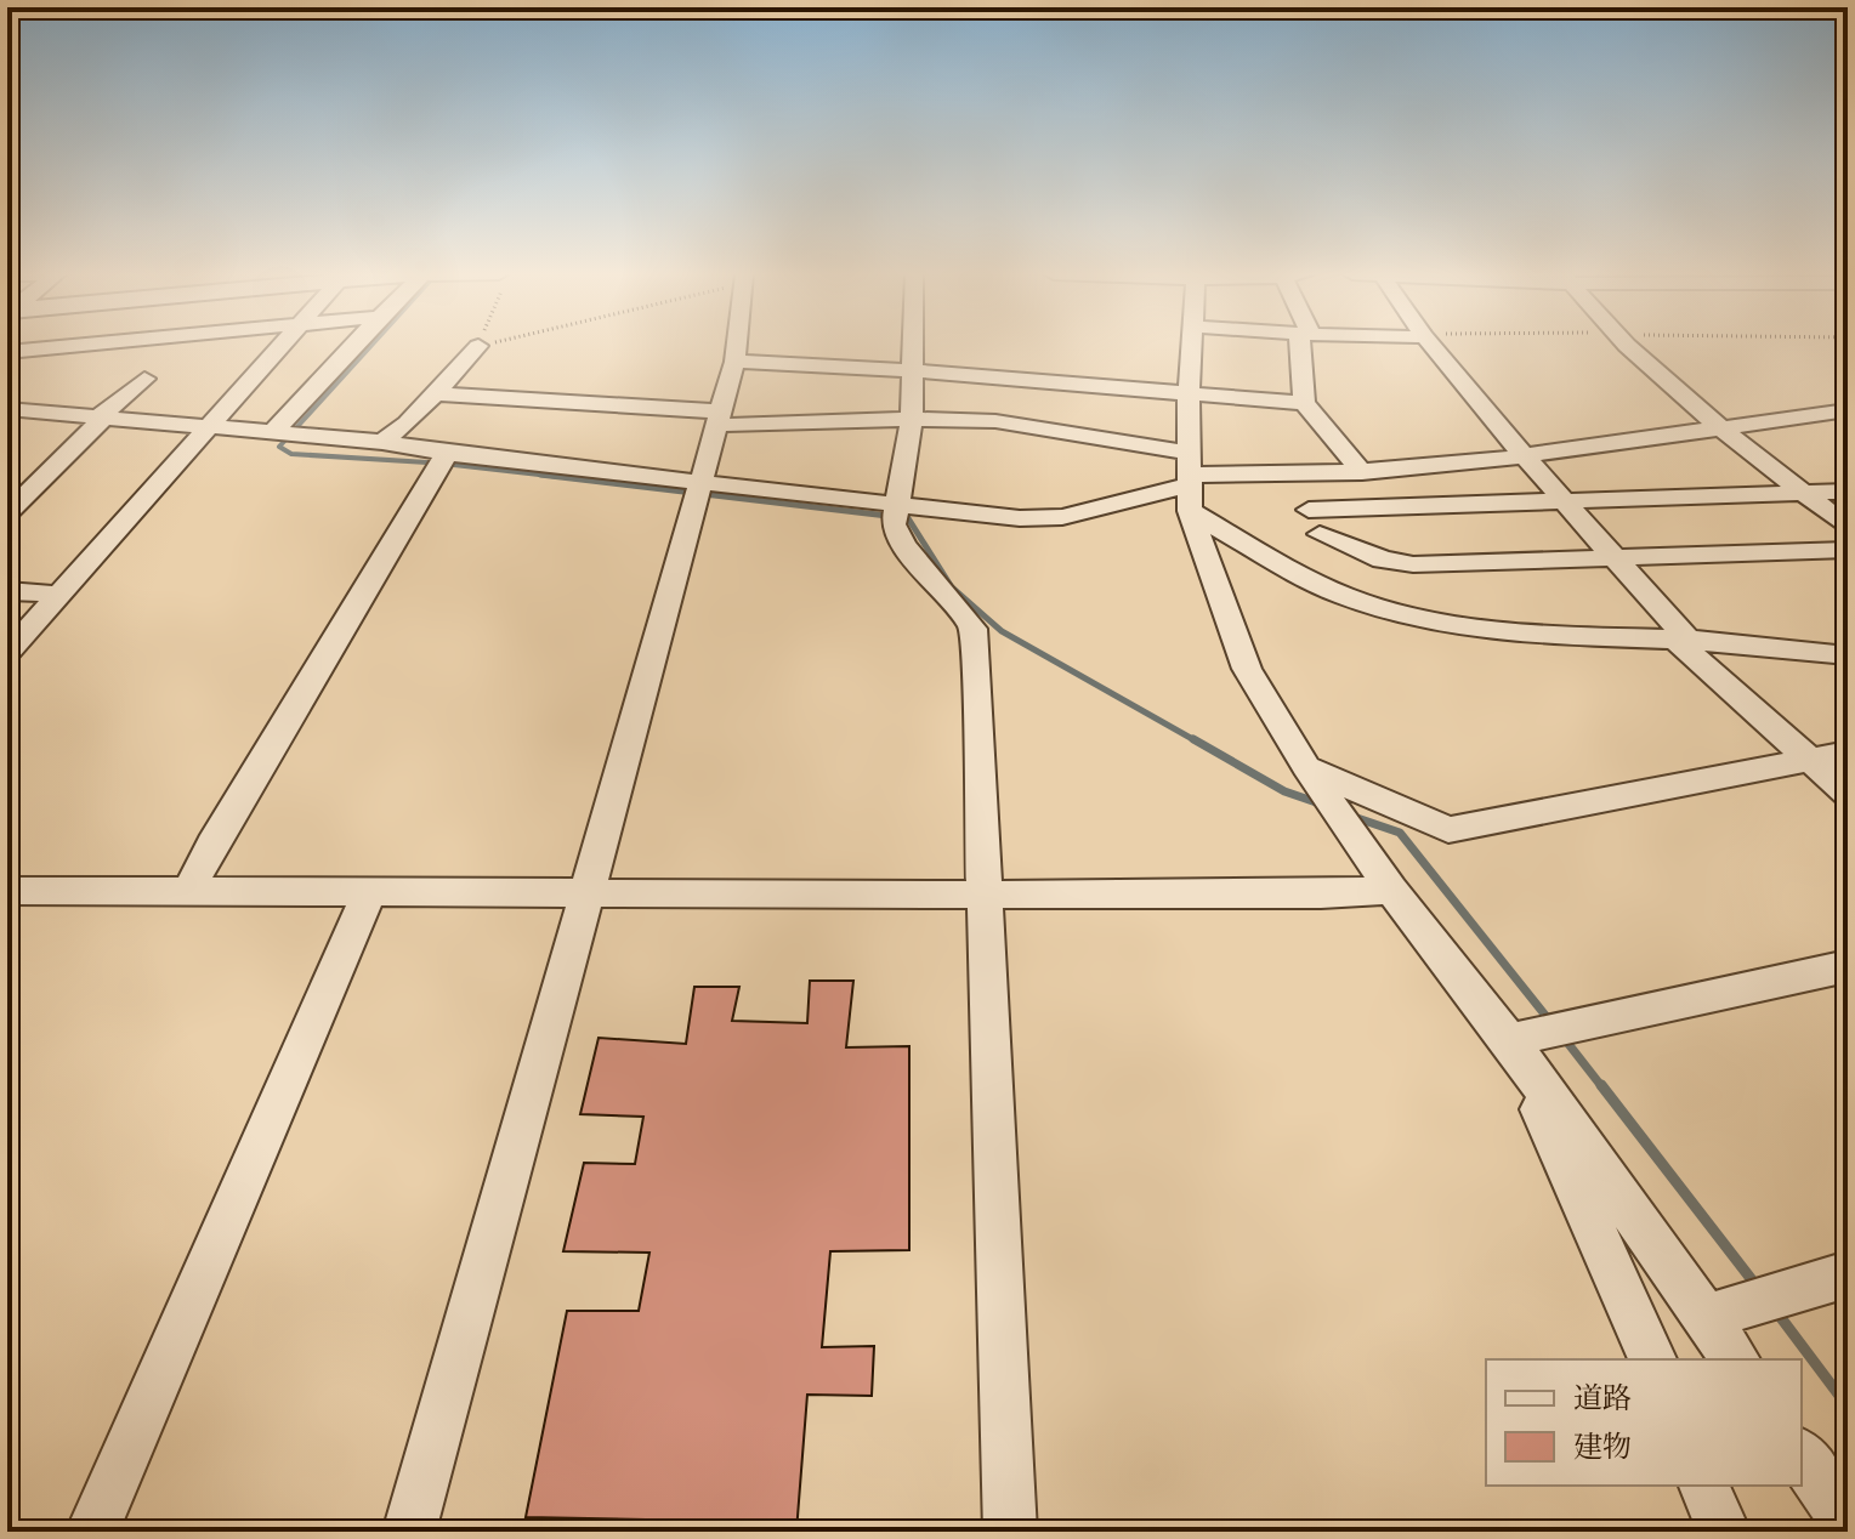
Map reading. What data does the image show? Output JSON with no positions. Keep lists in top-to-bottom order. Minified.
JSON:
{"legend":["道路","建物"]}
